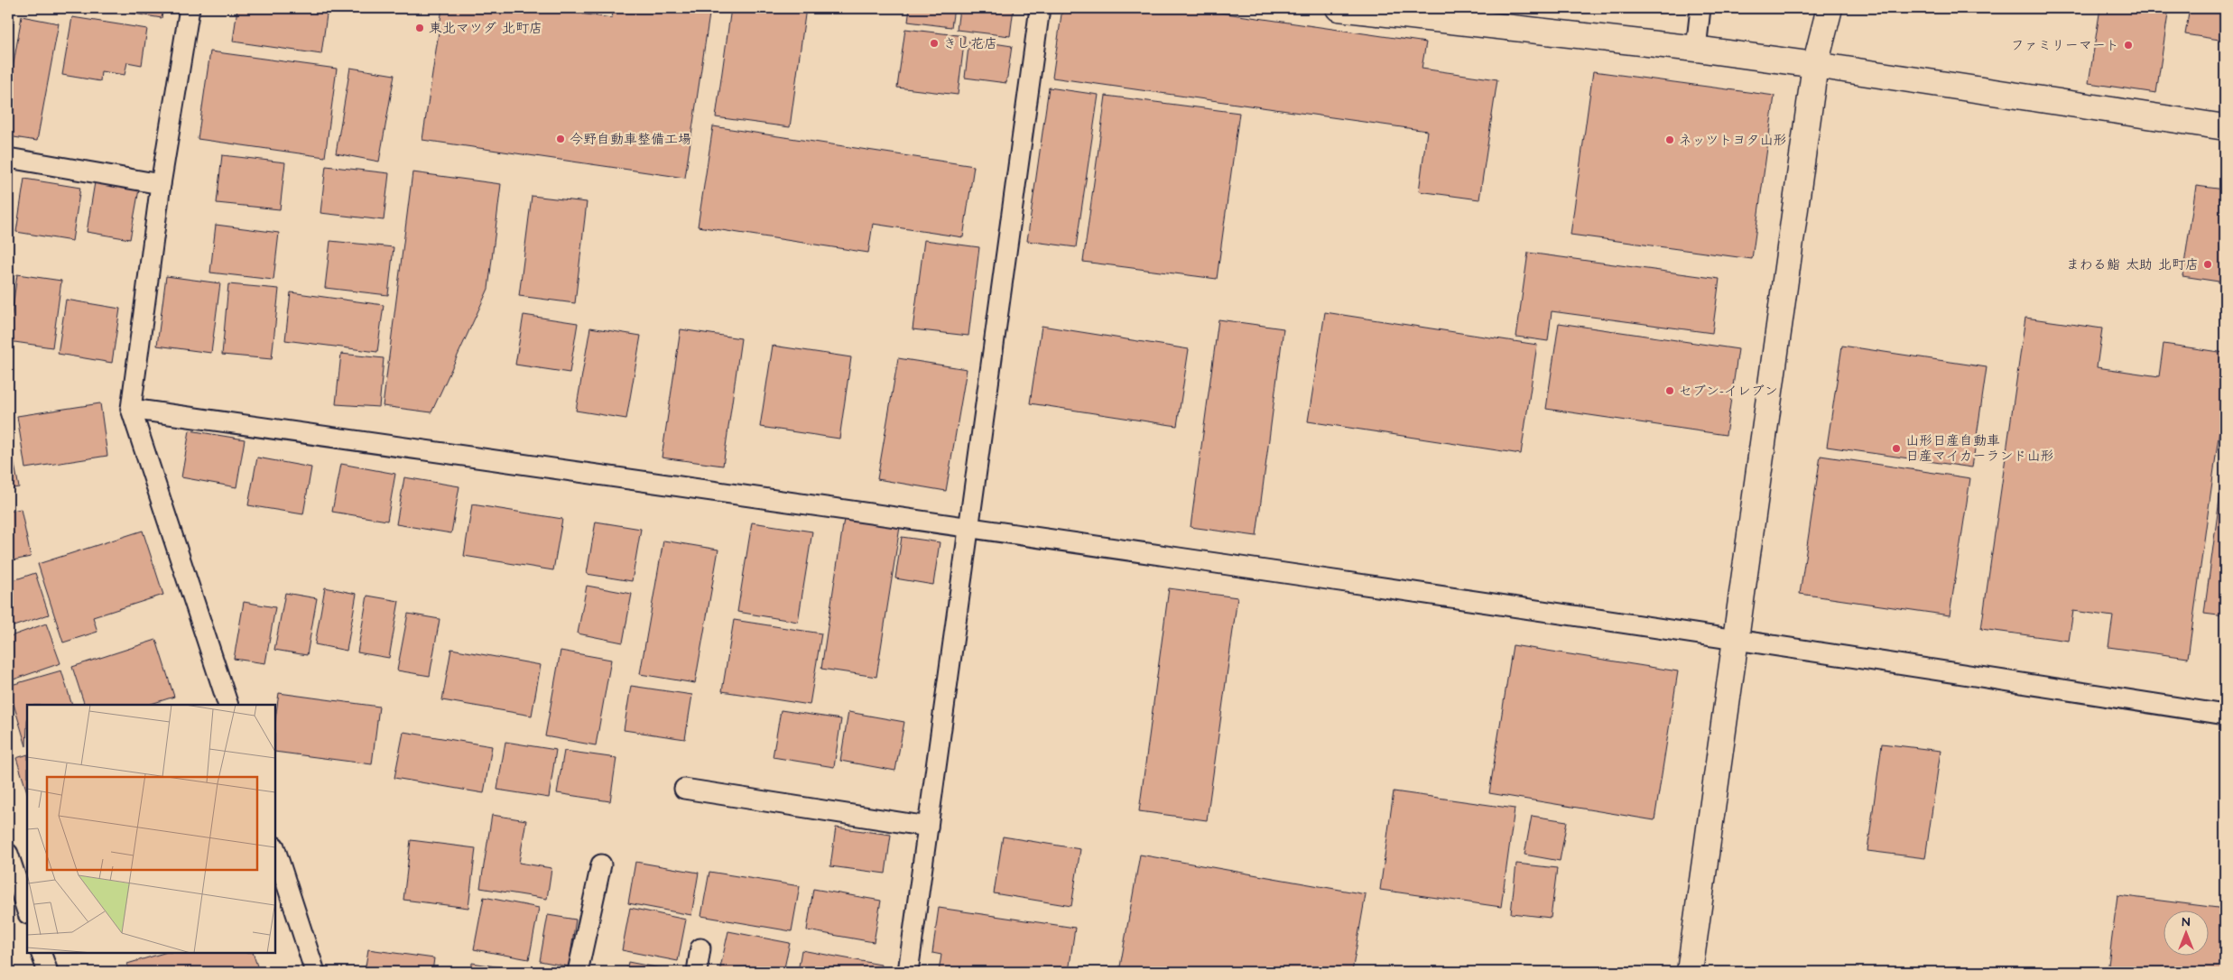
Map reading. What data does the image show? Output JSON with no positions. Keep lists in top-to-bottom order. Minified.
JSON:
{"places":["東北マツダ 北町店","きし花店","ファミリーマート","今野自動車整備工場","ネッツトヨタ山形","まわる鮨 太助 北町店","セブン-イレブン","山形日産自動車 日産マイカーランド山形"],"north":"top"}
